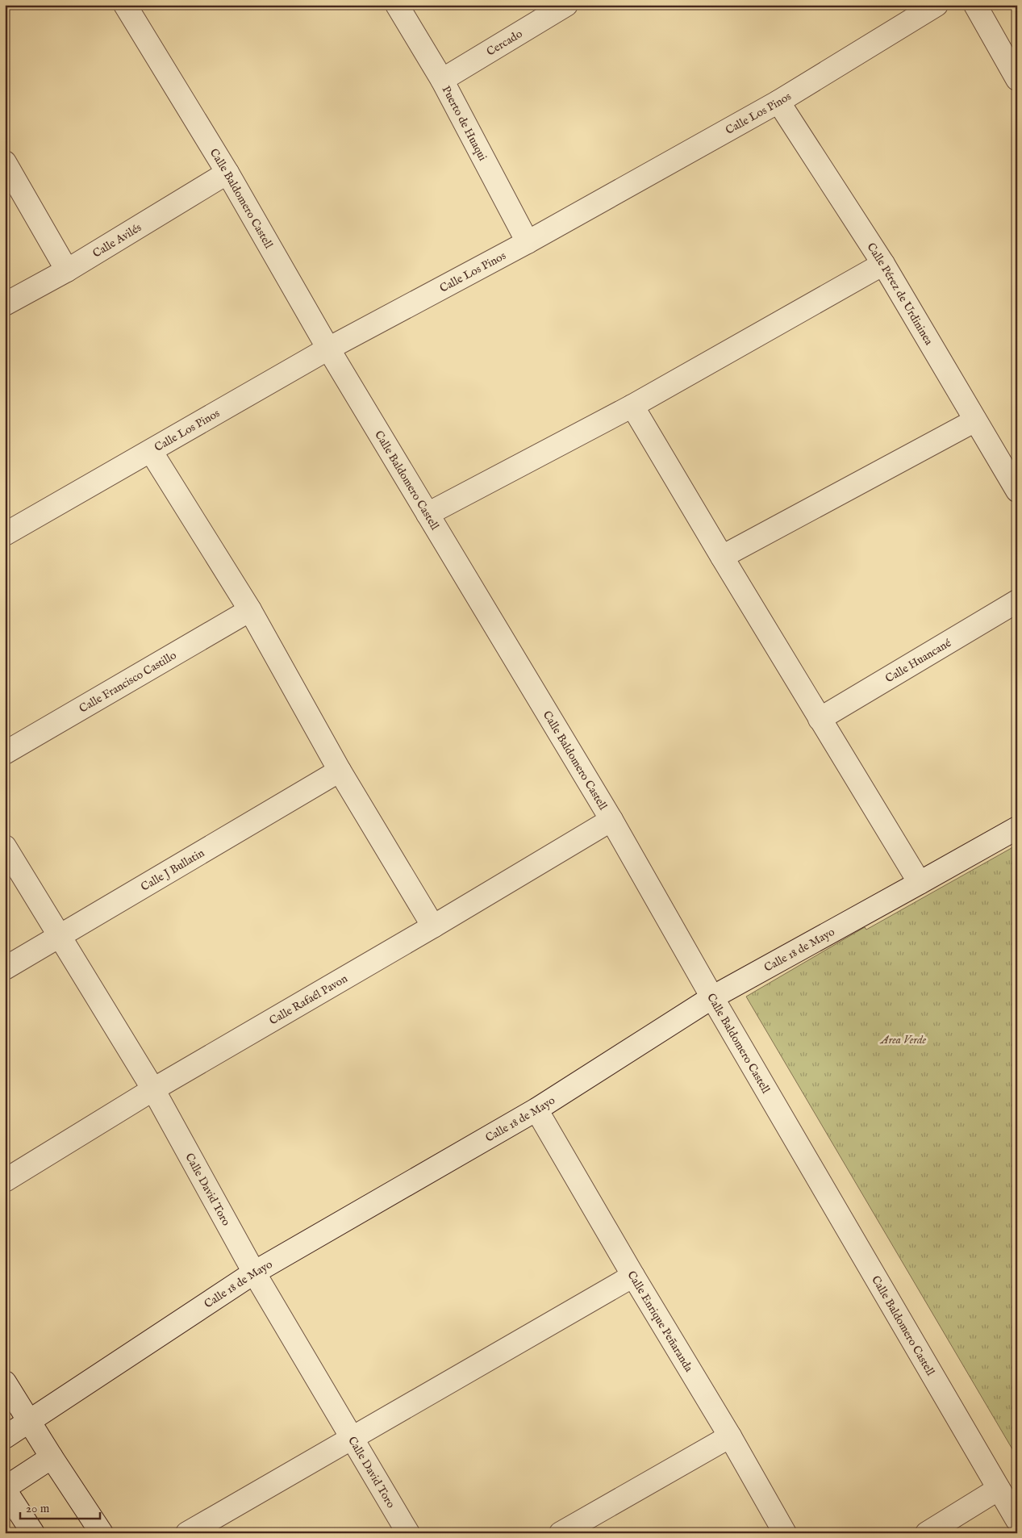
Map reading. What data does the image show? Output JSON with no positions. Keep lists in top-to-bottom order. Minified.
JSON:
{"streets":{"street":["Cercado","Calle Los Pinos","Puerto de Huaqui","Calle Baldomero Castell","Calle Avilés","Calle Pérez de Urdininea","Calle Huancané","Calle Francisco Castillo","Calle J Bullatin","Calle 18 de Mayo","Calle Rafaél Pavon","Calle David Toro","Calle Enrique Peñaranda"]},"crossings":[["Cercado","Puerto de Huaqui"],["Calle Los Pinos","Puerto de Huaqui"],["Calle Los Pinos","Calle Baldomero Castell"],["Calle Los Pinos","Calle Pérez de Urdininea"],["Calle Baldomero Castell","Calle Avilés"],["Calle Baldomero Castell","Calle 18 de Mayo"],["Calle Baldomero Castell","Calle Rafaél Pavon"],["Calle J Bullatin","Calle David Toro"],["Calle 18 de Mayo","Calle David Toro"],["Calle 18 de Mayo","Calle Enrique Peñaranda"],["Calle Rafaél Pavon","Calle David Toro"]],"parks":["Area Verde"],"scale_bar":"20 m"}
